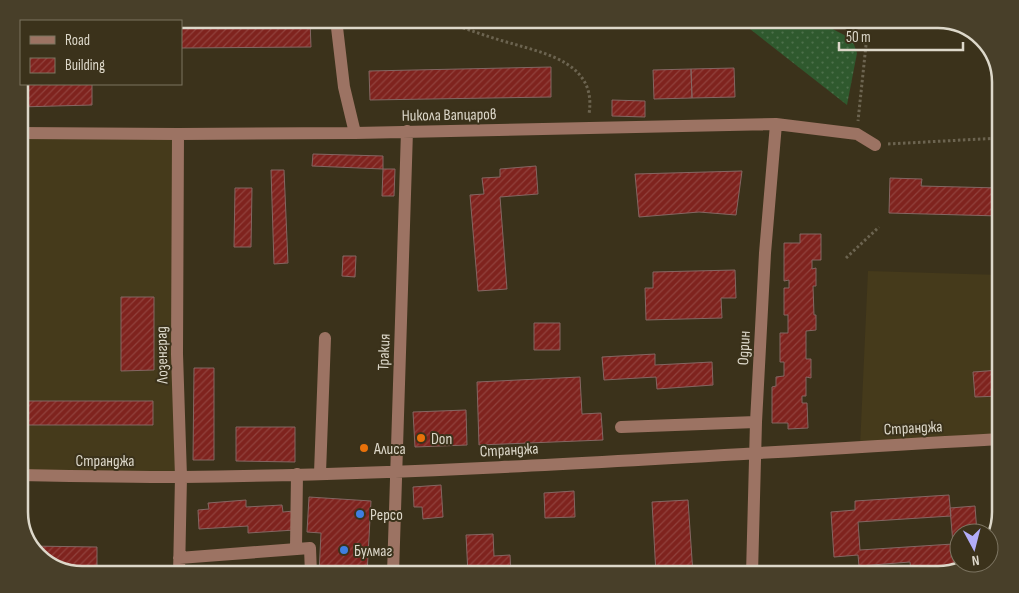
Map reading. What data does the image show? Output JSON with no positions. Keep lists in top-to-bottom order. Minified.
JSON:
{"streets":{"street":["Никола Вапцаров","Одрин","Тракия","Лозенград","Странджа"]},"crossings":[["Никола Вапцаров","Одрин"],["Никола Вапцаров","Тракия"],["Никола Вапцаров","Лозенград"],["Одрин","Странджа"],["Тракия","Странджа"],["Лозенград","Странджа"]],"places":["Don","Алиса","Pepco","Булмаг"],"legend":["Road","Building"],"scale_bar":"50 m","north":"bottom"}
